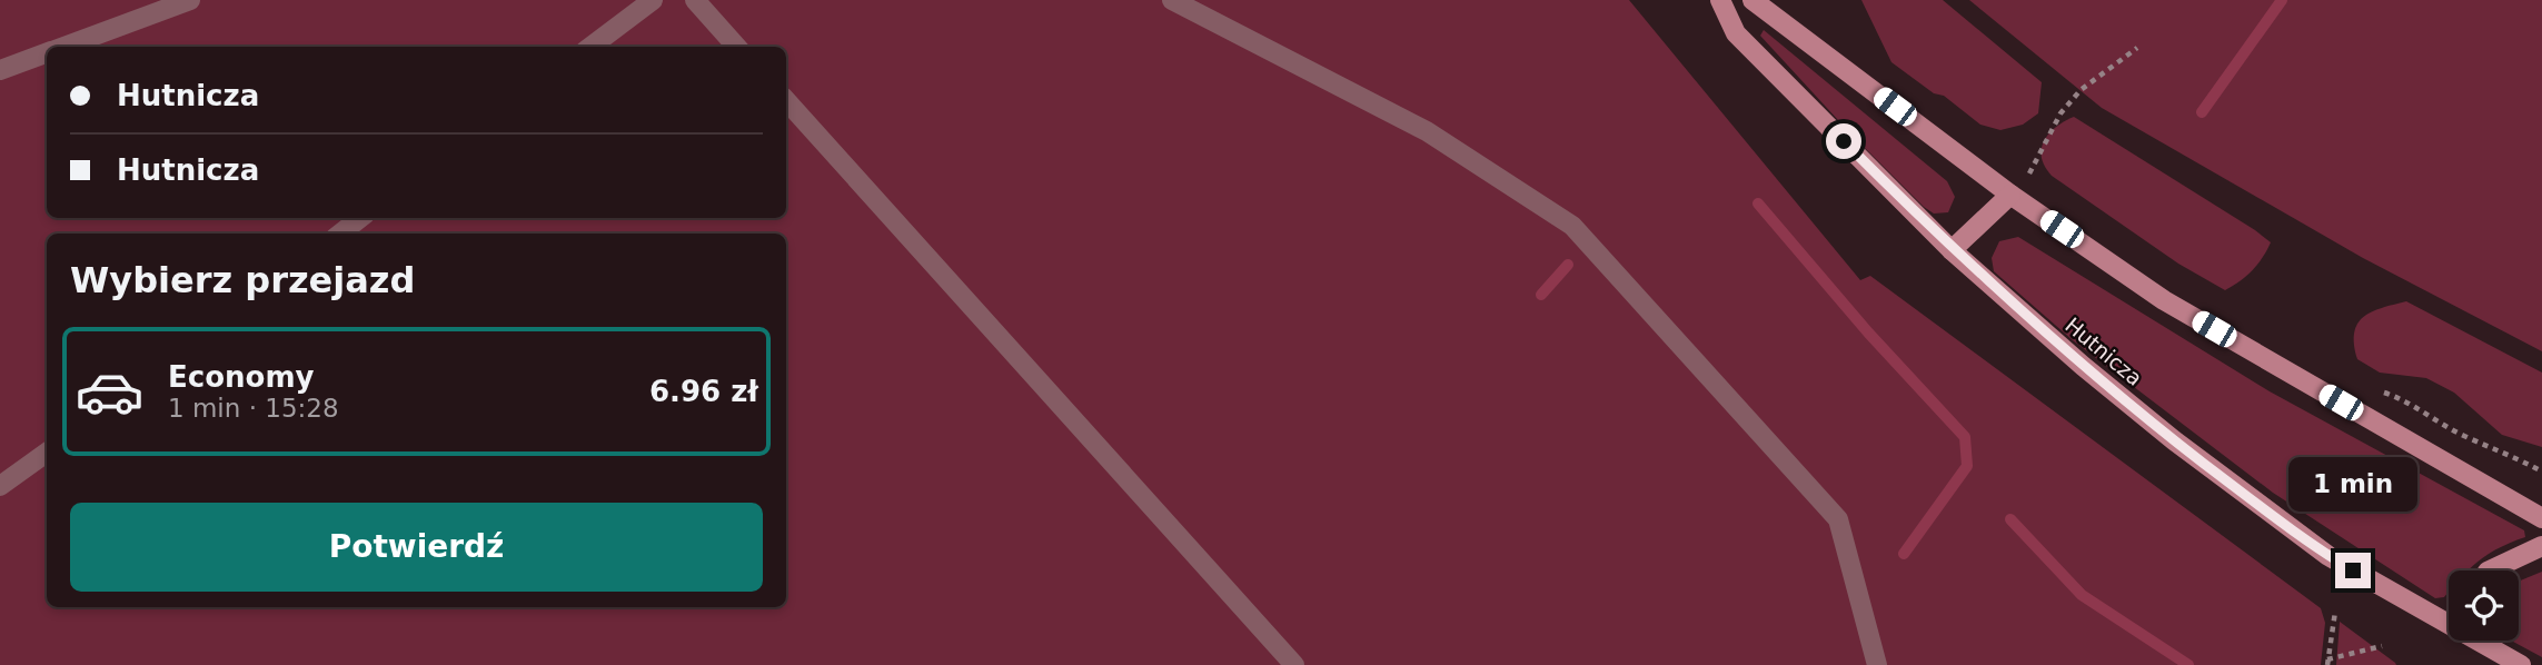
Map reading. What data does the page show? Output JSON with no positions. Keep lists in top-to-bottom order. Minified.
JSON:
{"streets":{"main road":["Hutnicza"]},"page":{"banner":["Hutnicza","Hutnicza"],"heading":"Wybierz przejazd","list":[{"name":"Economy","note":"1 min · 15:28","value":"6.96 zł"}],"bubble":"1 min","buttons":"Potwierdź"}}
